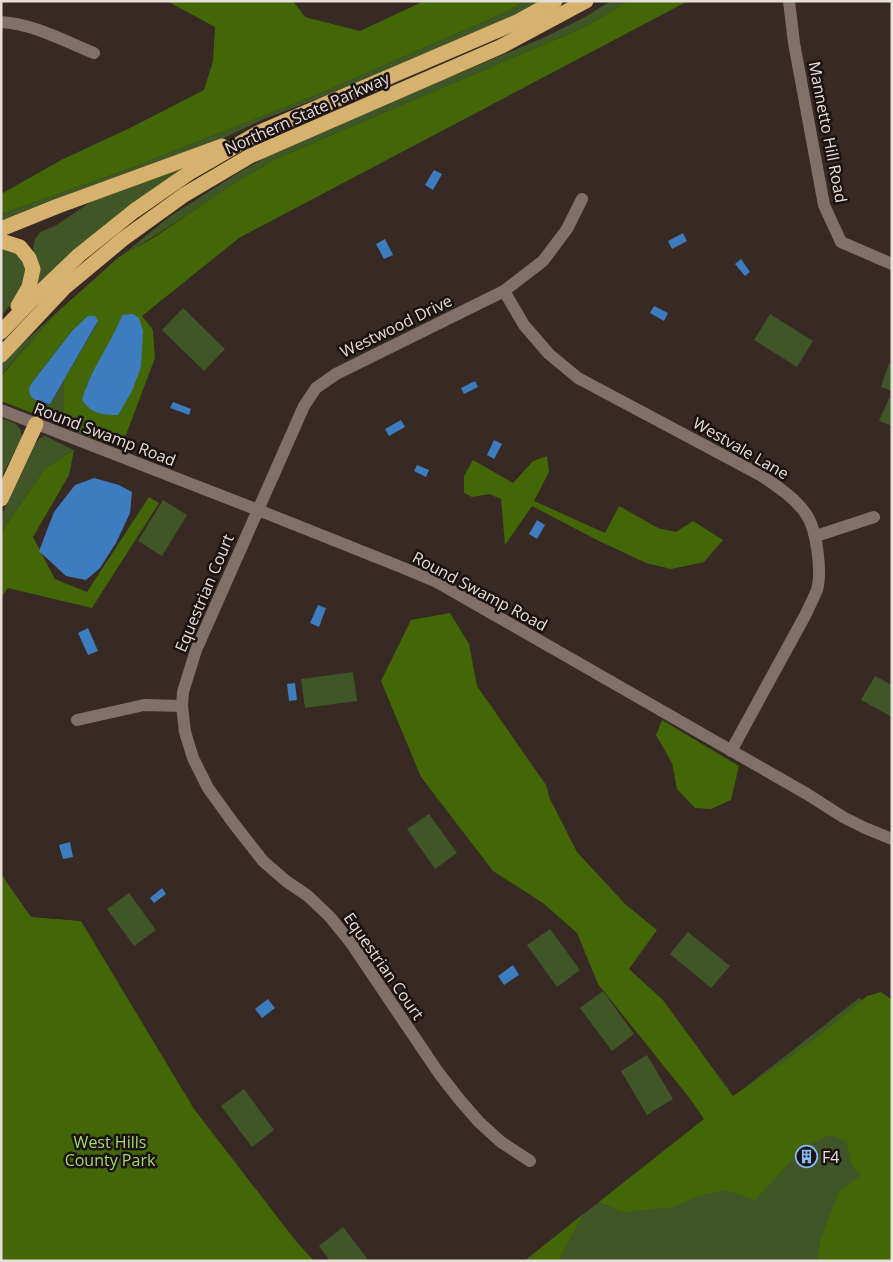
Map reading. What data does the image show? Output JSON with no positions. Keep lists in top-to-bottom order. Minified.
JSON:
{"streets":{"highway":["Northern State Parkway"],"street":["Mannetto Hill Road","Westwood Drive","Round Swamp Road","Westvale Lane","Equestrian Court"]},"crossings":[["Westwood Drive","Round Swamp Road"],["Westwood Drive","Westvale Lane"],["Westwood Drive","Equestrian Court"],["Round Swamp Road","Westvale Lane"],["Round Swamp Road","Equestrian Court"]],"parks":["West Hills County Park"],"places":{"building":["F4"]}}
